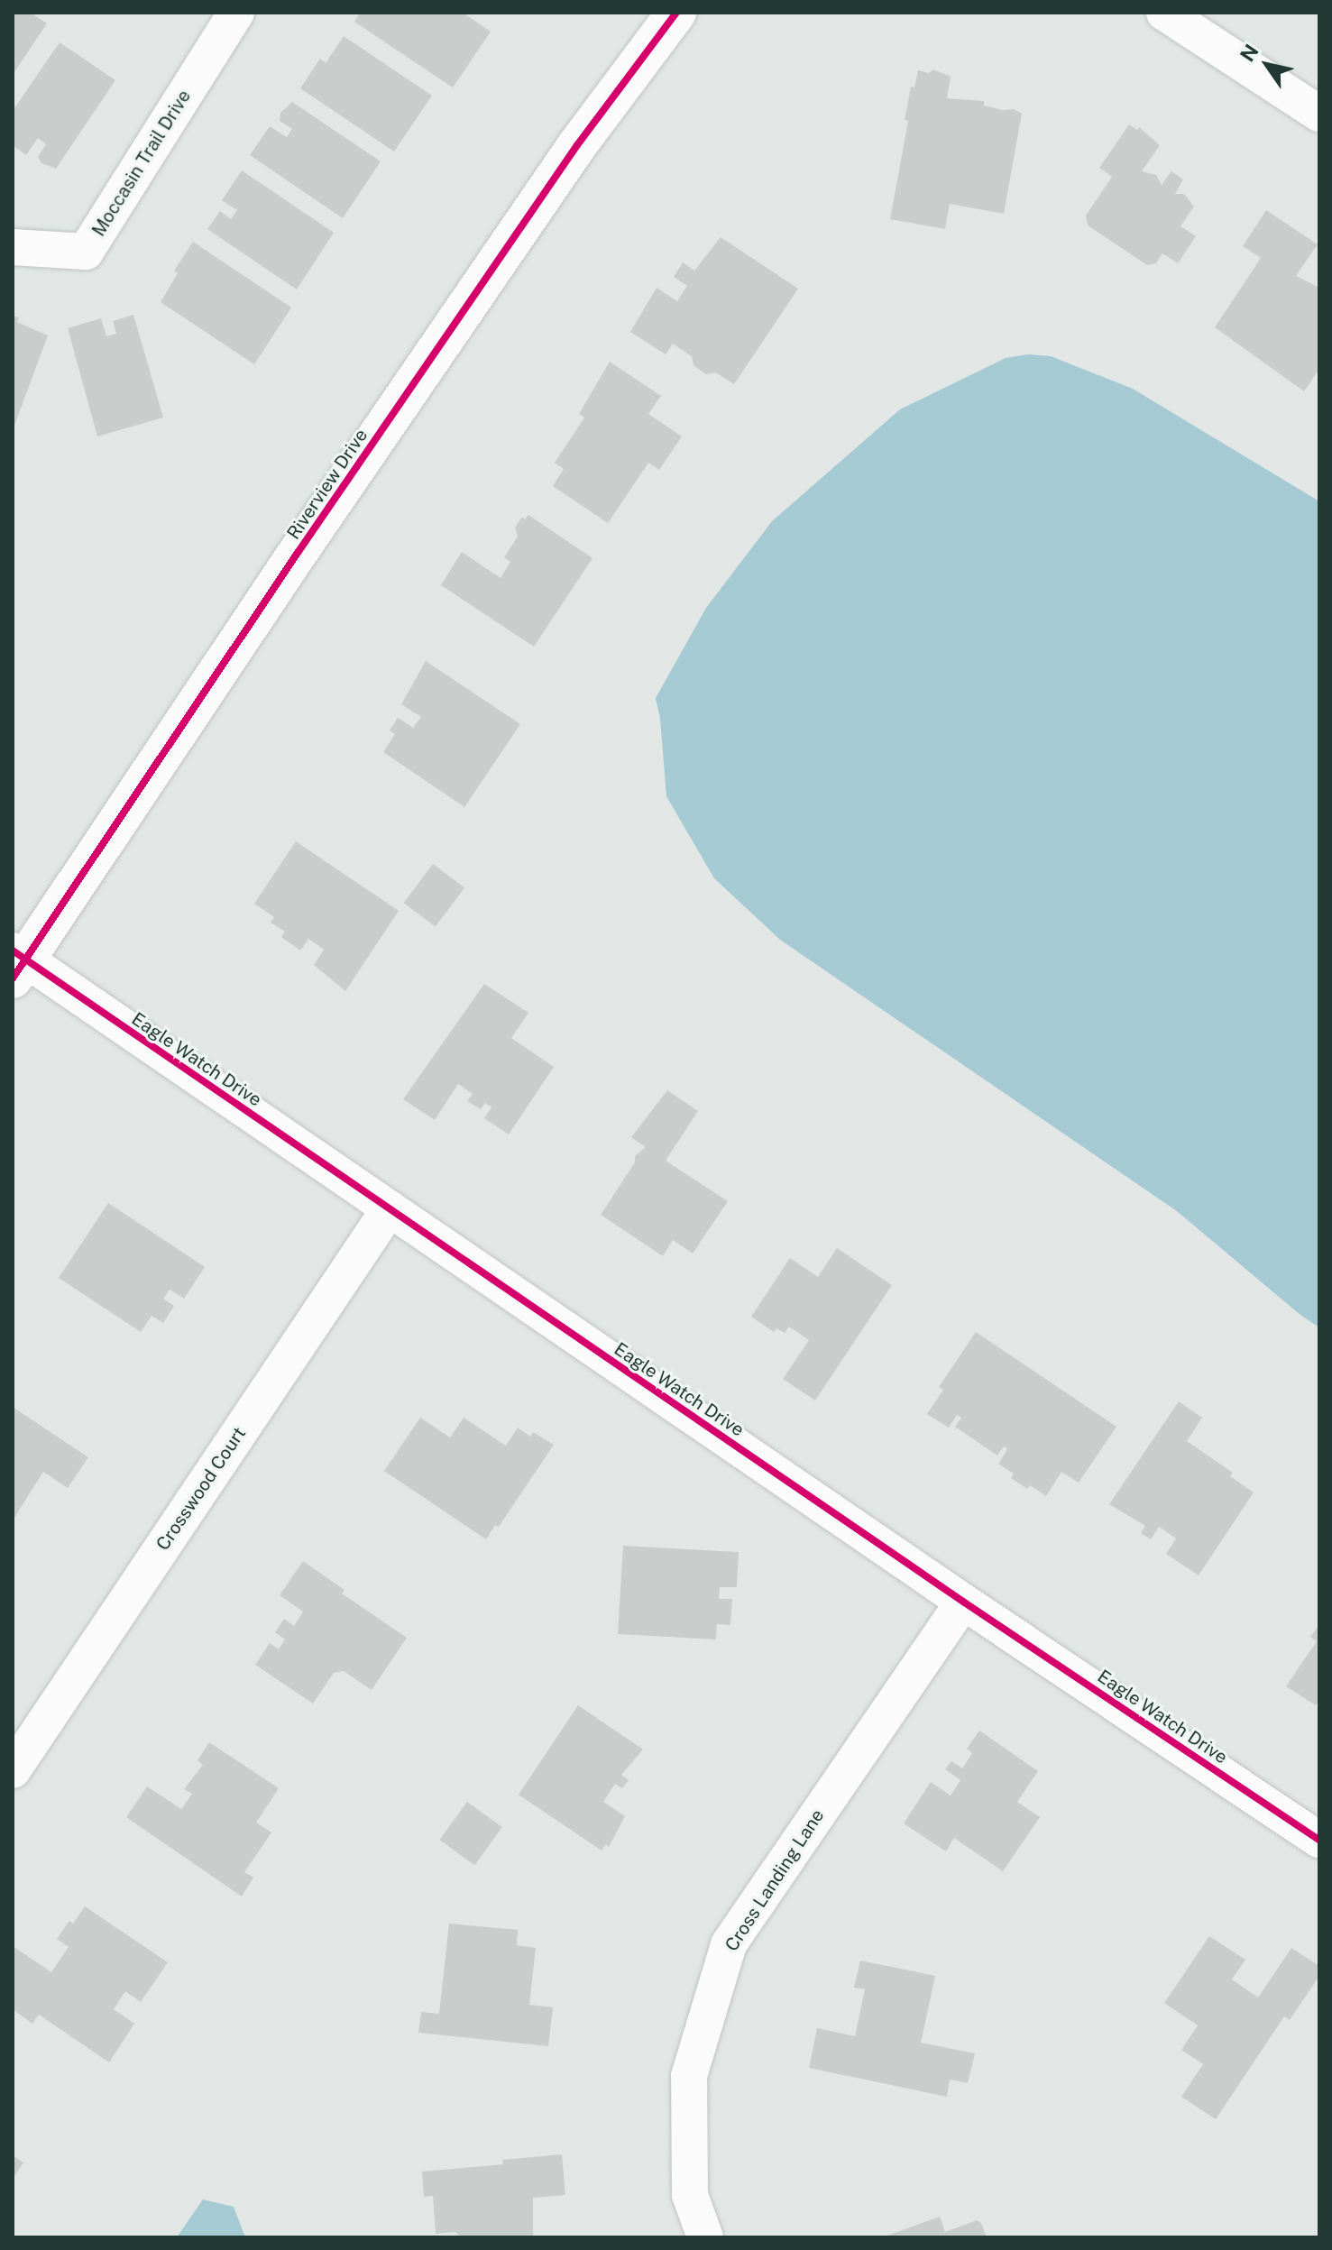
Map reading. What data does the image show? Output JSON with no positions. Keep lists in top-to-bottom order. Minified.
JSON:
{"streets":{"street":["Moccasin Trail Drive","Riverview Drive","Eagle Watch Drive","Crosswood Court","Cross Landing Lane"]},"crossings":[["Riverview Drive","Eagle Watch Drive"],["Eagle Watch Drive","Crosswood Court"],["Eagle Watch Drive","Cross Landing Lane"]],"north":"top left"}
